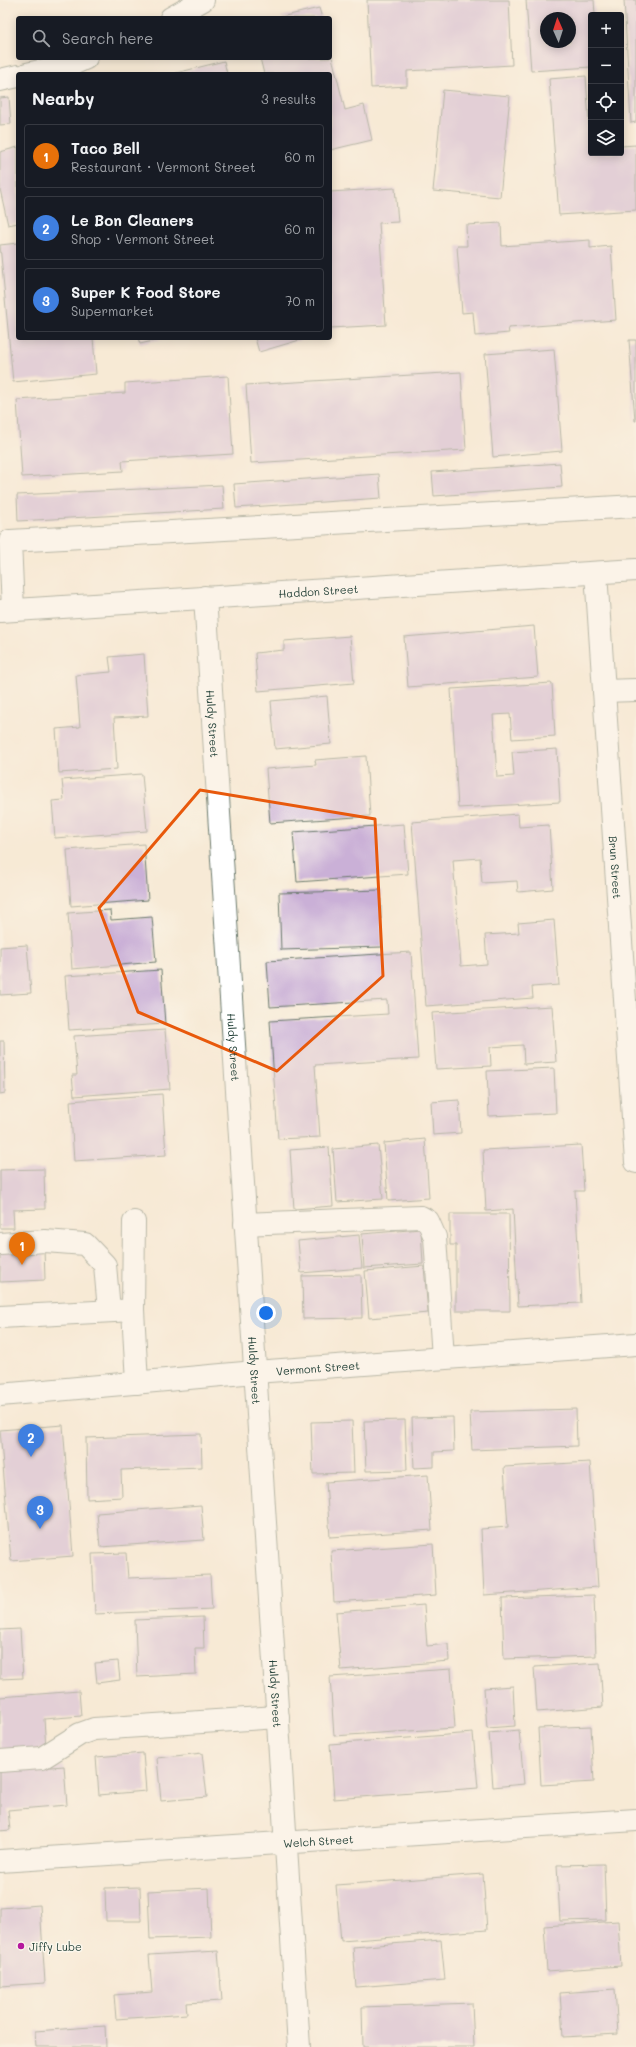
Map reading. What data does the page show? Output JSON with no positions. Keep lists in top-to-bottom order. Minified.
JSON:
{"streets":{"street":["Haddon Street","Huldy Street","Brun Street","Vermont Street","Welch Street"]},"crossings":[["Haddon Street","Huldy Street"],["Haddon Street","Brun Street"],["Huldy Street","Vermont Street"],["Huldy Street","Welch Street"]],"places":["Jiffy Lube"],"north":"top","page":{"map_buttons":["+","−"],"search":"Search here","heading":["Nearby","3 results"],"list":[{"mark":"1","name":"Taco Bell","note":"Restaurant · Vermont Street","value":"60 m"},{"mark":"2","name":"Le Bon Cleaners","note":"Shop · Vermont Street","value":"60 m"},{"mark":"3","name":"Super K Food Store","note":"Supermarket","value":"70 m"}],"pins":["1","2","3"]}}
